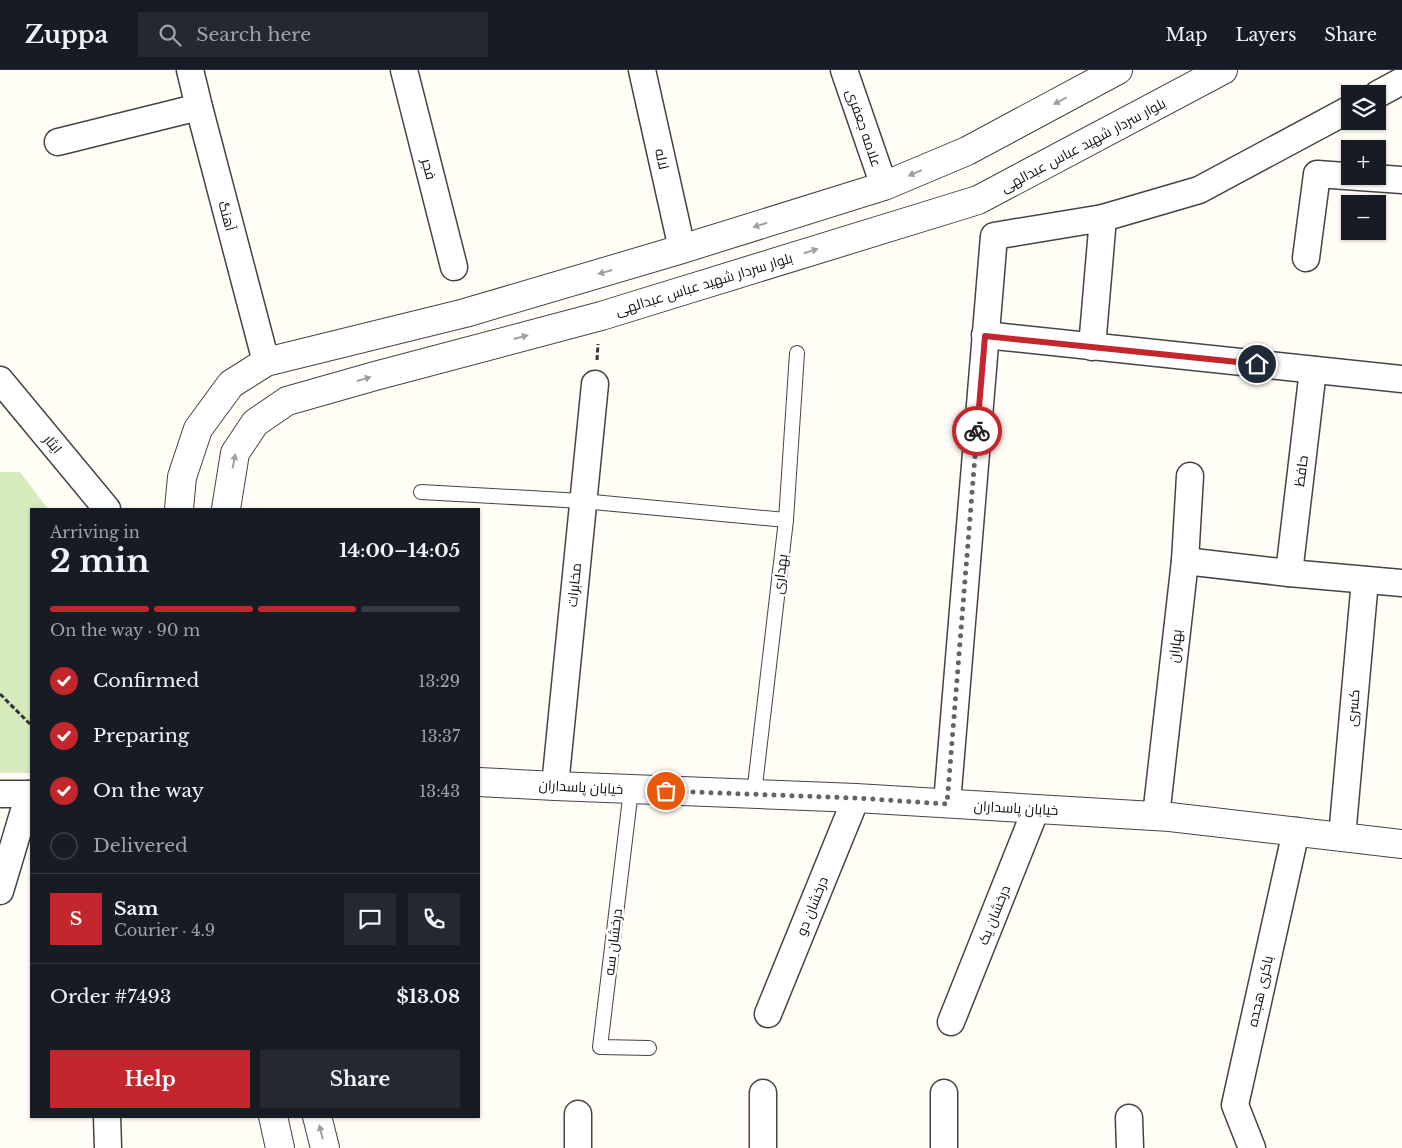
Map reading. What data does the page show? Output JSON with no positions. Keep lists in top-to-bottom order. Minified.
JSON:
{"streets":{"street":["علامه جعفری","بلوار سردار شهید عباس عبدالهی","لاله","فجر","آهنگ","ایثار","حافظ","مخابرات","بهاران","کسری","خیابان پاسداران","درخشان دو","درخشان یک","باکری هجده"],"lane":["بهداری","درخشان سه"]},"crossings":[["بهداری","خیابان پاسداران"],["مخابرات","خیابان پاسداران"],["بهاران","خیابان پاسداران"],["کسری","خیابان پاسداران"],["خیابان پاسداران","درخشان دو"],["خیابان پاسداران","درخشان یک"],["خیابان پاسداران","درخشان سه"],["خیابان پاسداران","باکری هجده"]],"page":{"header":"Zuppa","search":"Search here","nav":["Map","Layers","Share"],"map_buttons":["+","−"],"heading":["2 min","Arriving in","14:00–14:05"],"panel":["Sam","Courier · 4.9","Order #7493","$13.08"],"bar":"On the way · 90 m","list":[["Confirmed","13:29"],["Preparing","13:37"],["On the way","13:43"],"Delivered"],"round":"S","buttons":["Help","Share"]}}
